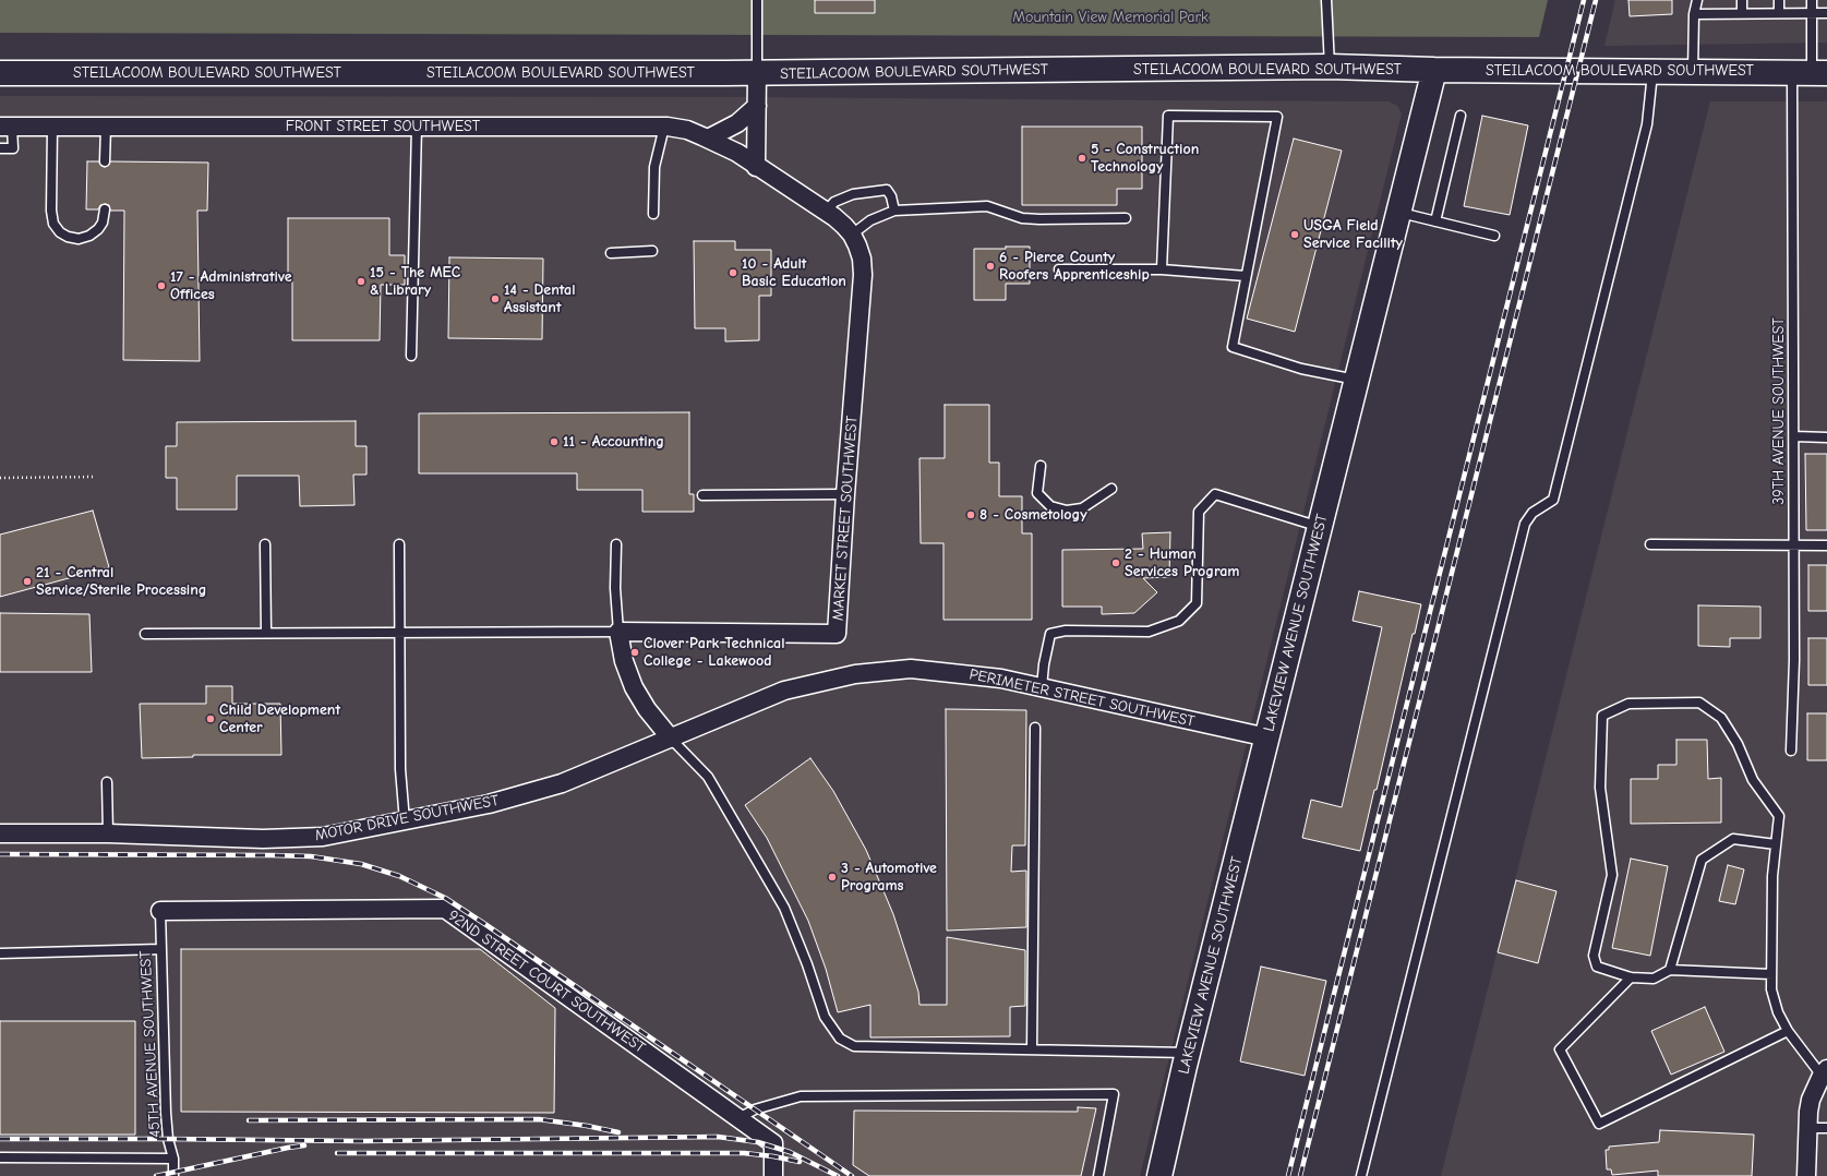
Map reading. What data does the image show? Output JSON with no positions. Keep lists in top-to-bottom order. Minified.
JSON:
{"streets":{"main road":["STEILACOOM BOULEVARD SOUTHWEST","LAKEVIEW AVENUE SOUTHWEST"],"street":["FRONT STREET SOUTHWEST","MARKET STREET SOUTHWEST","PERIMETER STREET SOUTHWEST","MOTOR DRIVE SOUTHWEST","92ND STREET COURT SOUTHWEST"],"lane":["39TH AVENUE SOUTHWEST","45TH AVENUE SOUTHWEST"]},"crossings":[["STEILACOOM BOULEVARD SOUTHWEST","39TH AVENUE SOUTHWEST"],["STEILACOOM BOULEVARD SOUTHWEST","LAKEVIEW AVENUE SOUTHWEST"],["FRONT STREET SOUTHWEST","MARKET STREET SOUTHWEST"],["LAKEVIEW AVENUE SOUTHWEST","PERIMETER STREET SOUTHWEST"],["PERIMETER STREET SOUTHWEST","MOTOR DRIVE SOUTHWEST"],["92ND STREET COURT SOUTHWEST","45TH AVENUE SOUTHWEST"]],"parks":["Mountain View Memorial Park"],"places":["5 - Construction Technology","USGA Field Service Facility","6 - Pierce County Roofers Apprenticeship","10 - Adult Basic Education","15 - The MEC & Library","17 - Administrative Offices","14 - Dental Assistant","11 - Accounting","8 - Cosmetology","2 - Human Services Program","21 - Central Service/Sterile Processing","Clover Park Technical College - Lakewood","Child Development Center","3 - Automotive Programs"]}
